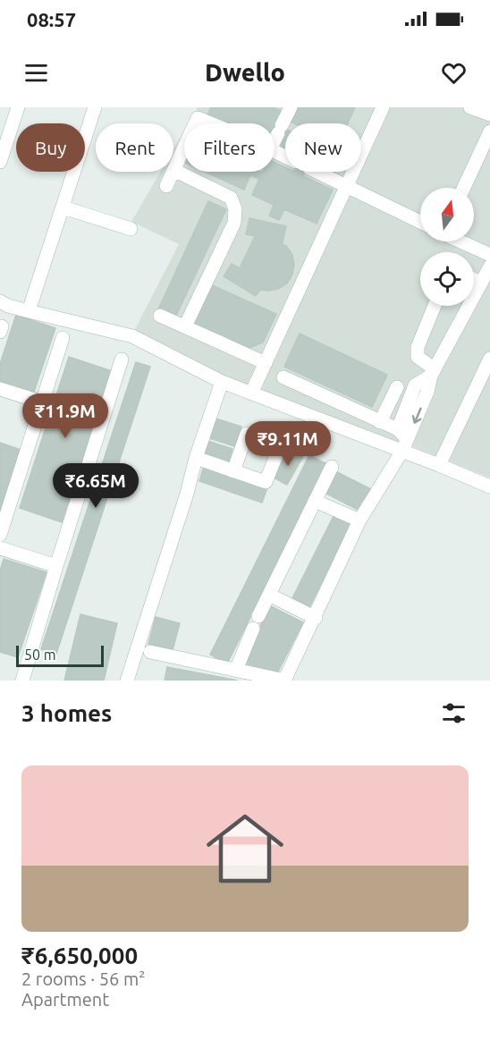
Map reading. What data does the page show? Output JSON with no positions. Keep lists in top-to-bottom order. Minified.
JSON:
{"scale_bar":"50 m","north":"top","page":{"status":"08:57","header":"Dwello","chip":["Buy","Rent","Filters","New"],"price":["₹11.9M","₹9.11M","₹6.65M"],"scale":"50 m","heading":"3 homes","list":[{"name":"₹6,650,000","note":"2 rooms · 56 m² · Apartment"}]}}
